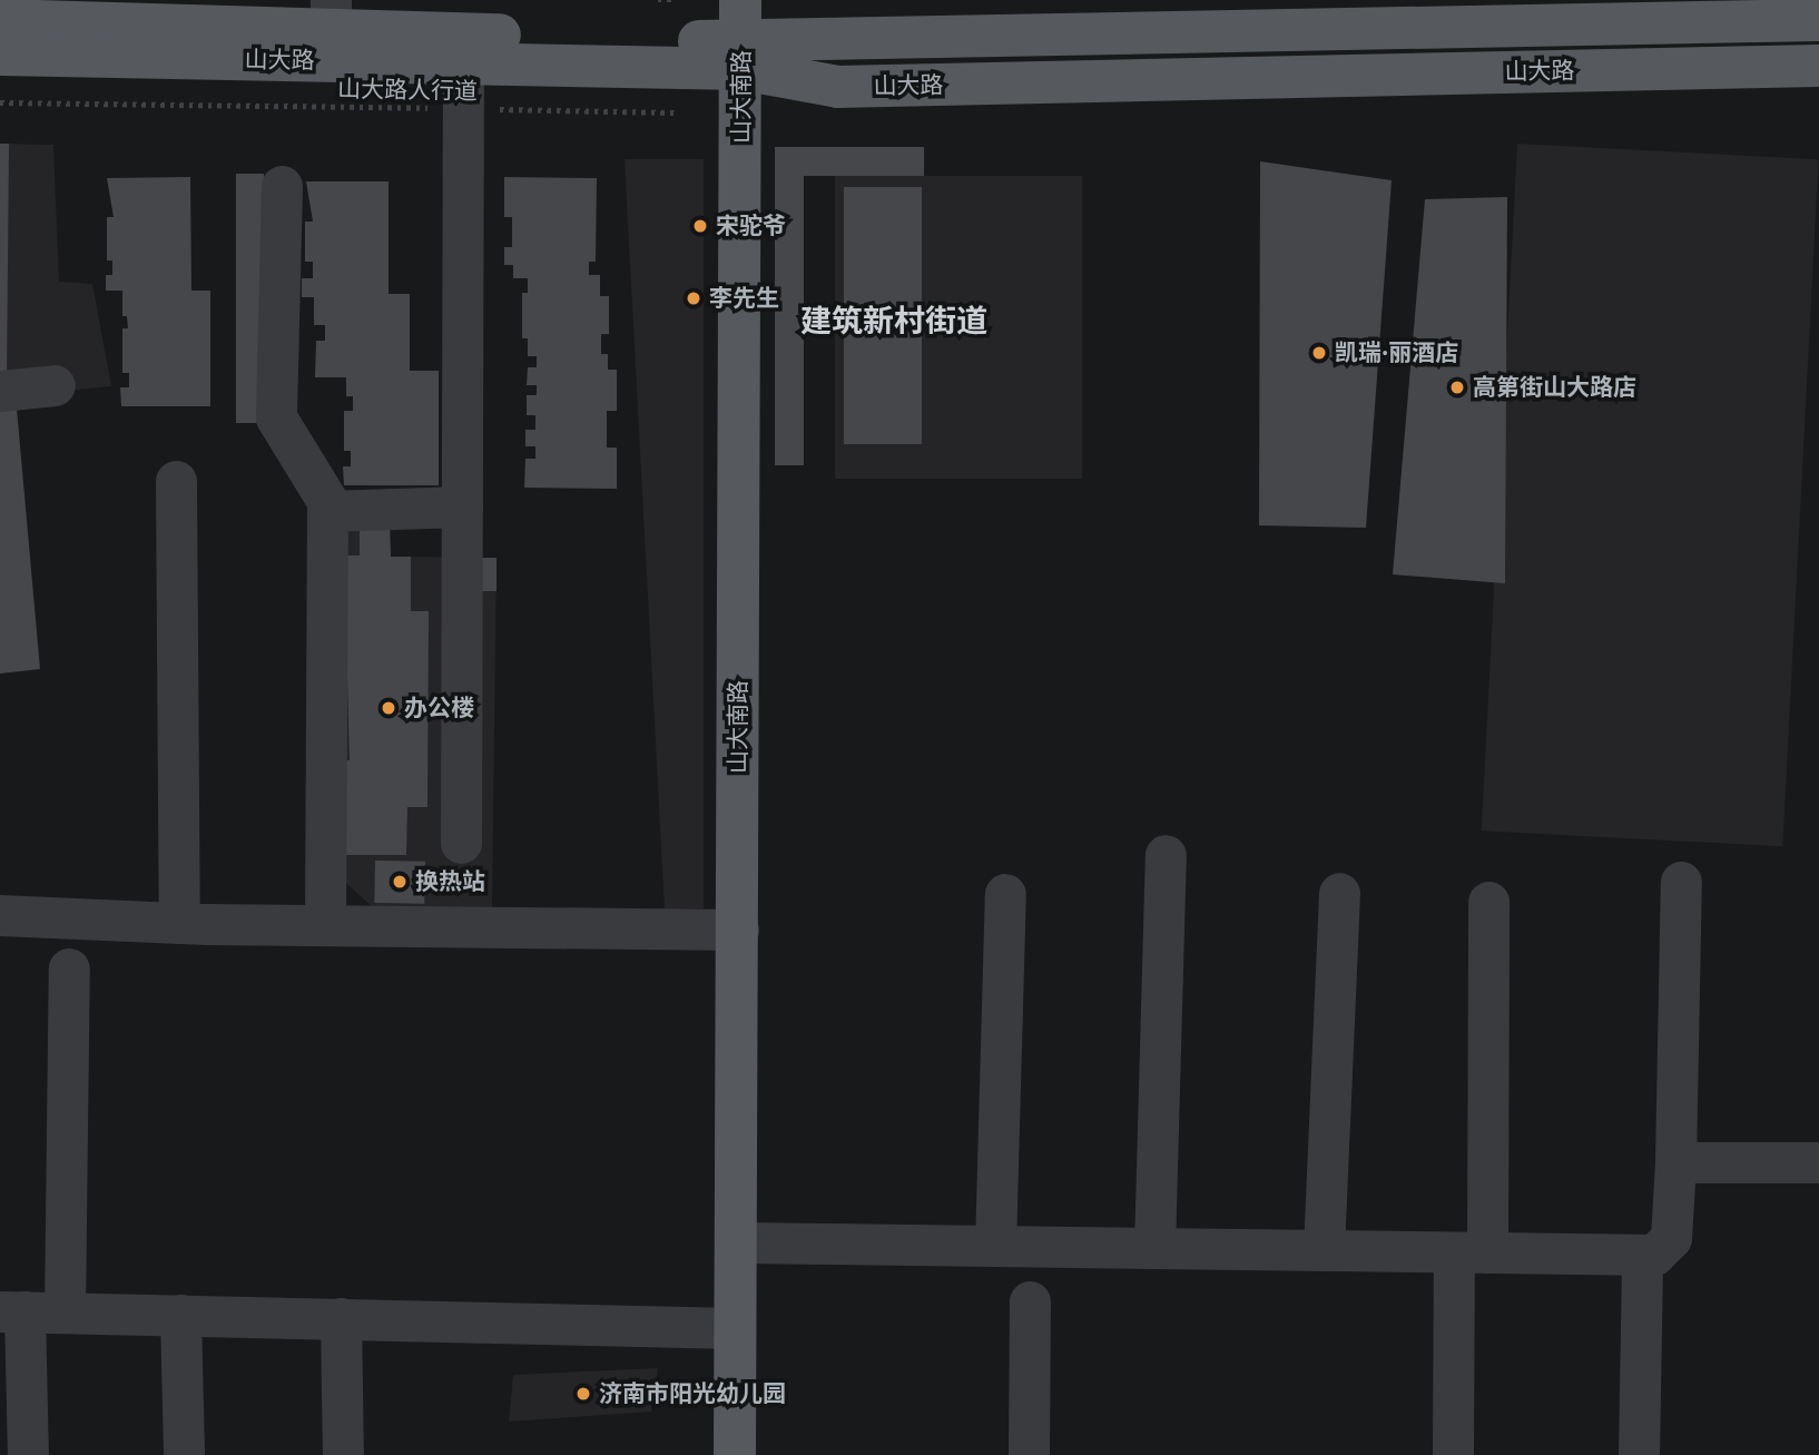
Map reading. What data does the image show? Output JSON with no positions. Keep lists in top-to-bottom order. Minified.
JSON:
{"streets":{"main road":["山大路","山大南路"],"path":["山大路人行道"]},"crossings":[["山大路","山大南路"]],"districts":["建筑新村街道"],"places":["宋驼爷","李先生","凯瑞·丽酒店","高第街山大路店","办公楼","换热站","济南市阳光幼儿园"]}
